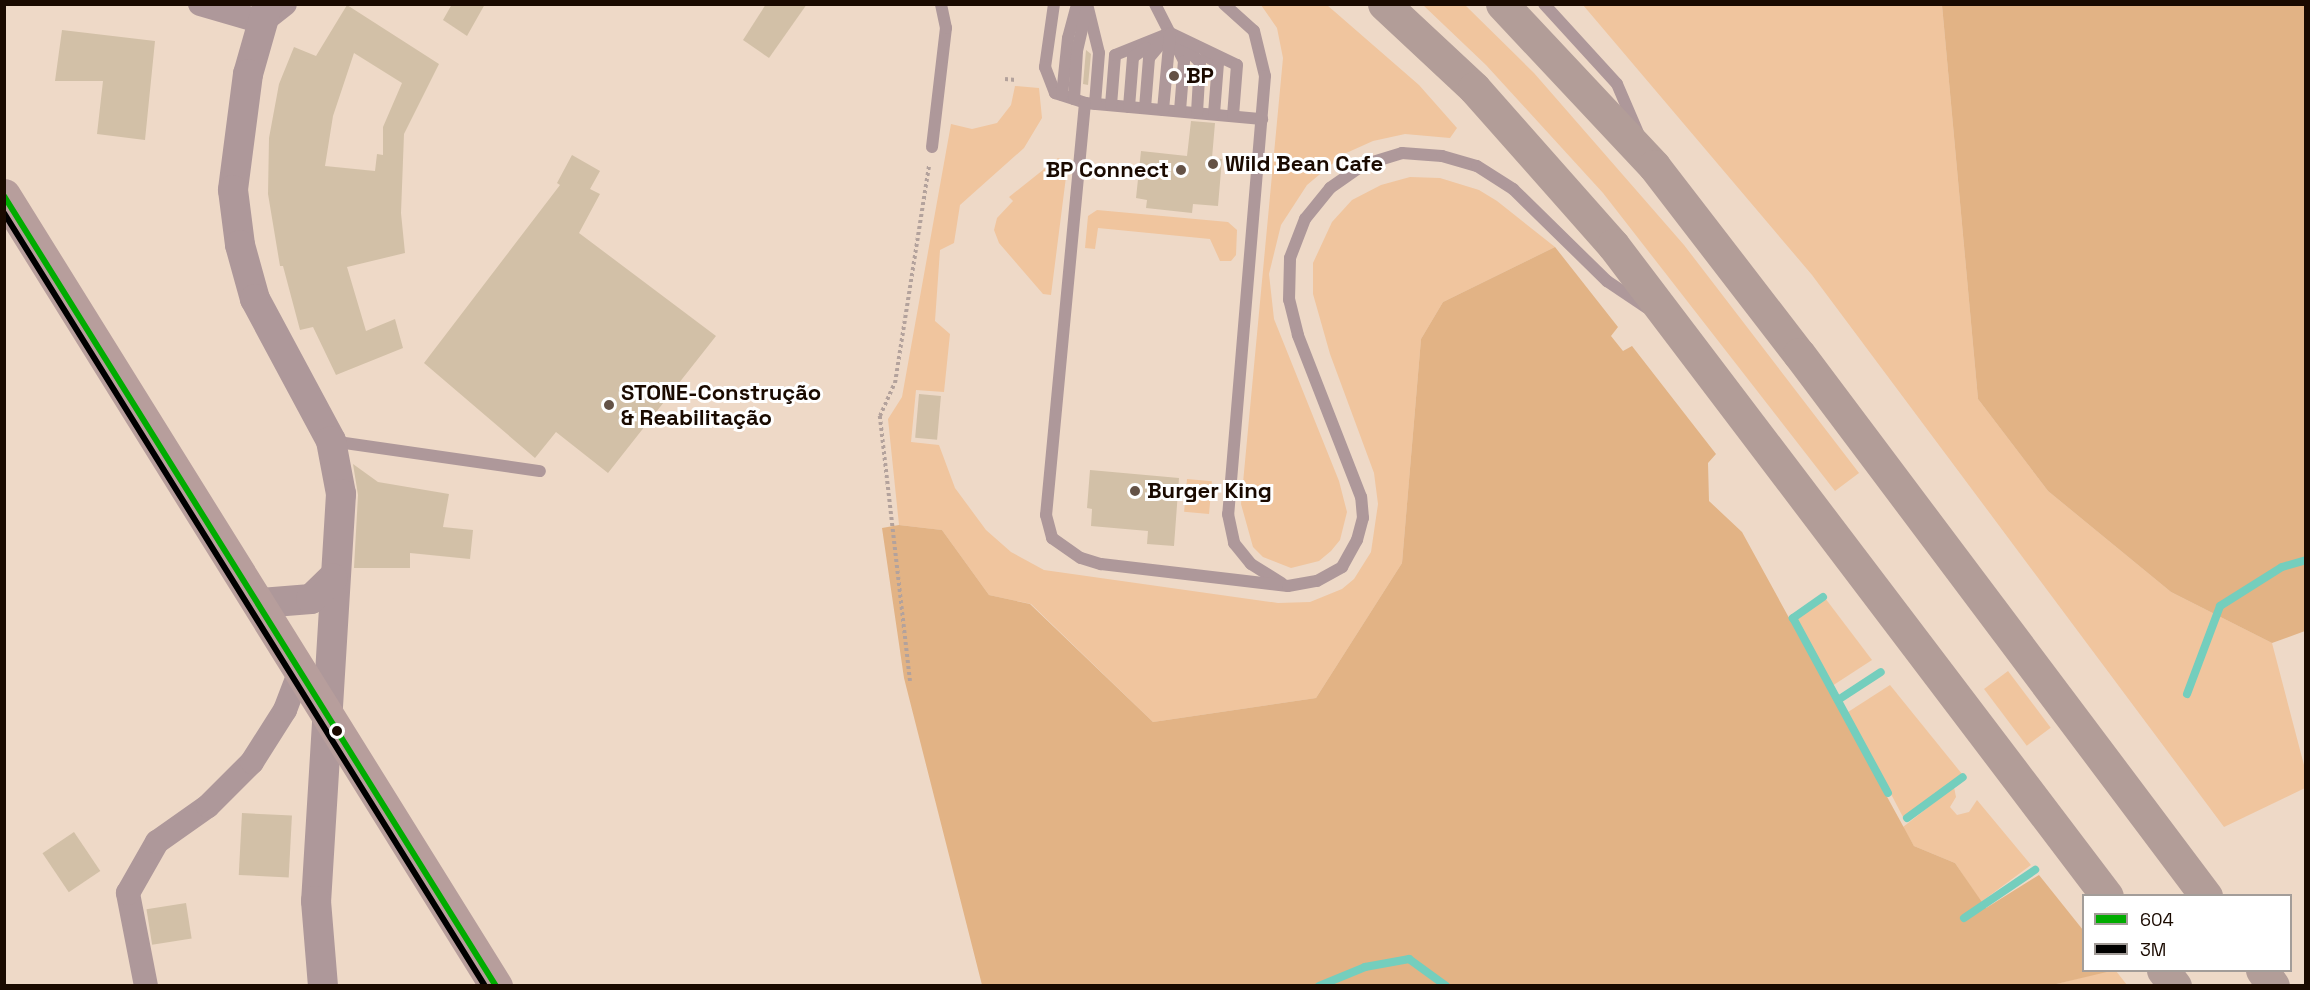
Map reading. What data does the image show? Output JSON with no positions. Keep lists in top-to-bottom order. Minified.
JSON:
{"places":["BP","Wild Bean Cafe","BP Connect","STONE-Construção & Reabilitação","Burger King"],"lines":["transit line 604","transit line 3M"],"legend":["604","3M"]}
